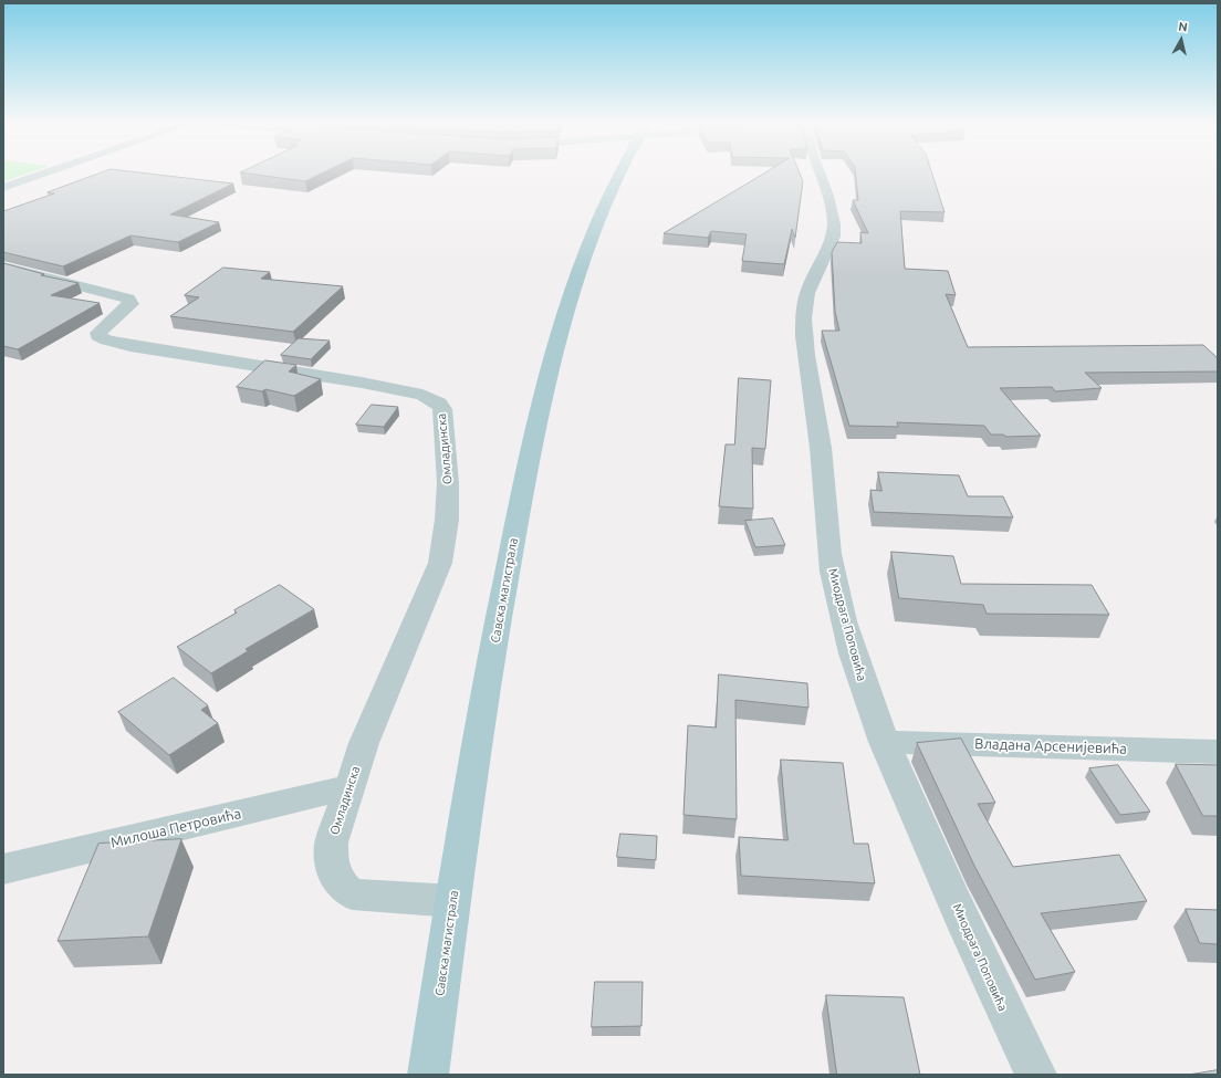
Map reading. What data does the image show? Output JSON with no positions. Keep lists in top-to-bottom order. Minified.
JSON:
{"streets":{"main road":["Савска магистрала"],"street":["Омладинска","Миодрага Поповића","Владана Арсенијевића","Милоша Петровића"]},"crossings":[["Омладинска","Савска магистрала"],["Омладинска","Милоша Петровића"],["Миодрага Поповића","Владана Арсенијевића"]],"north":"top"}
